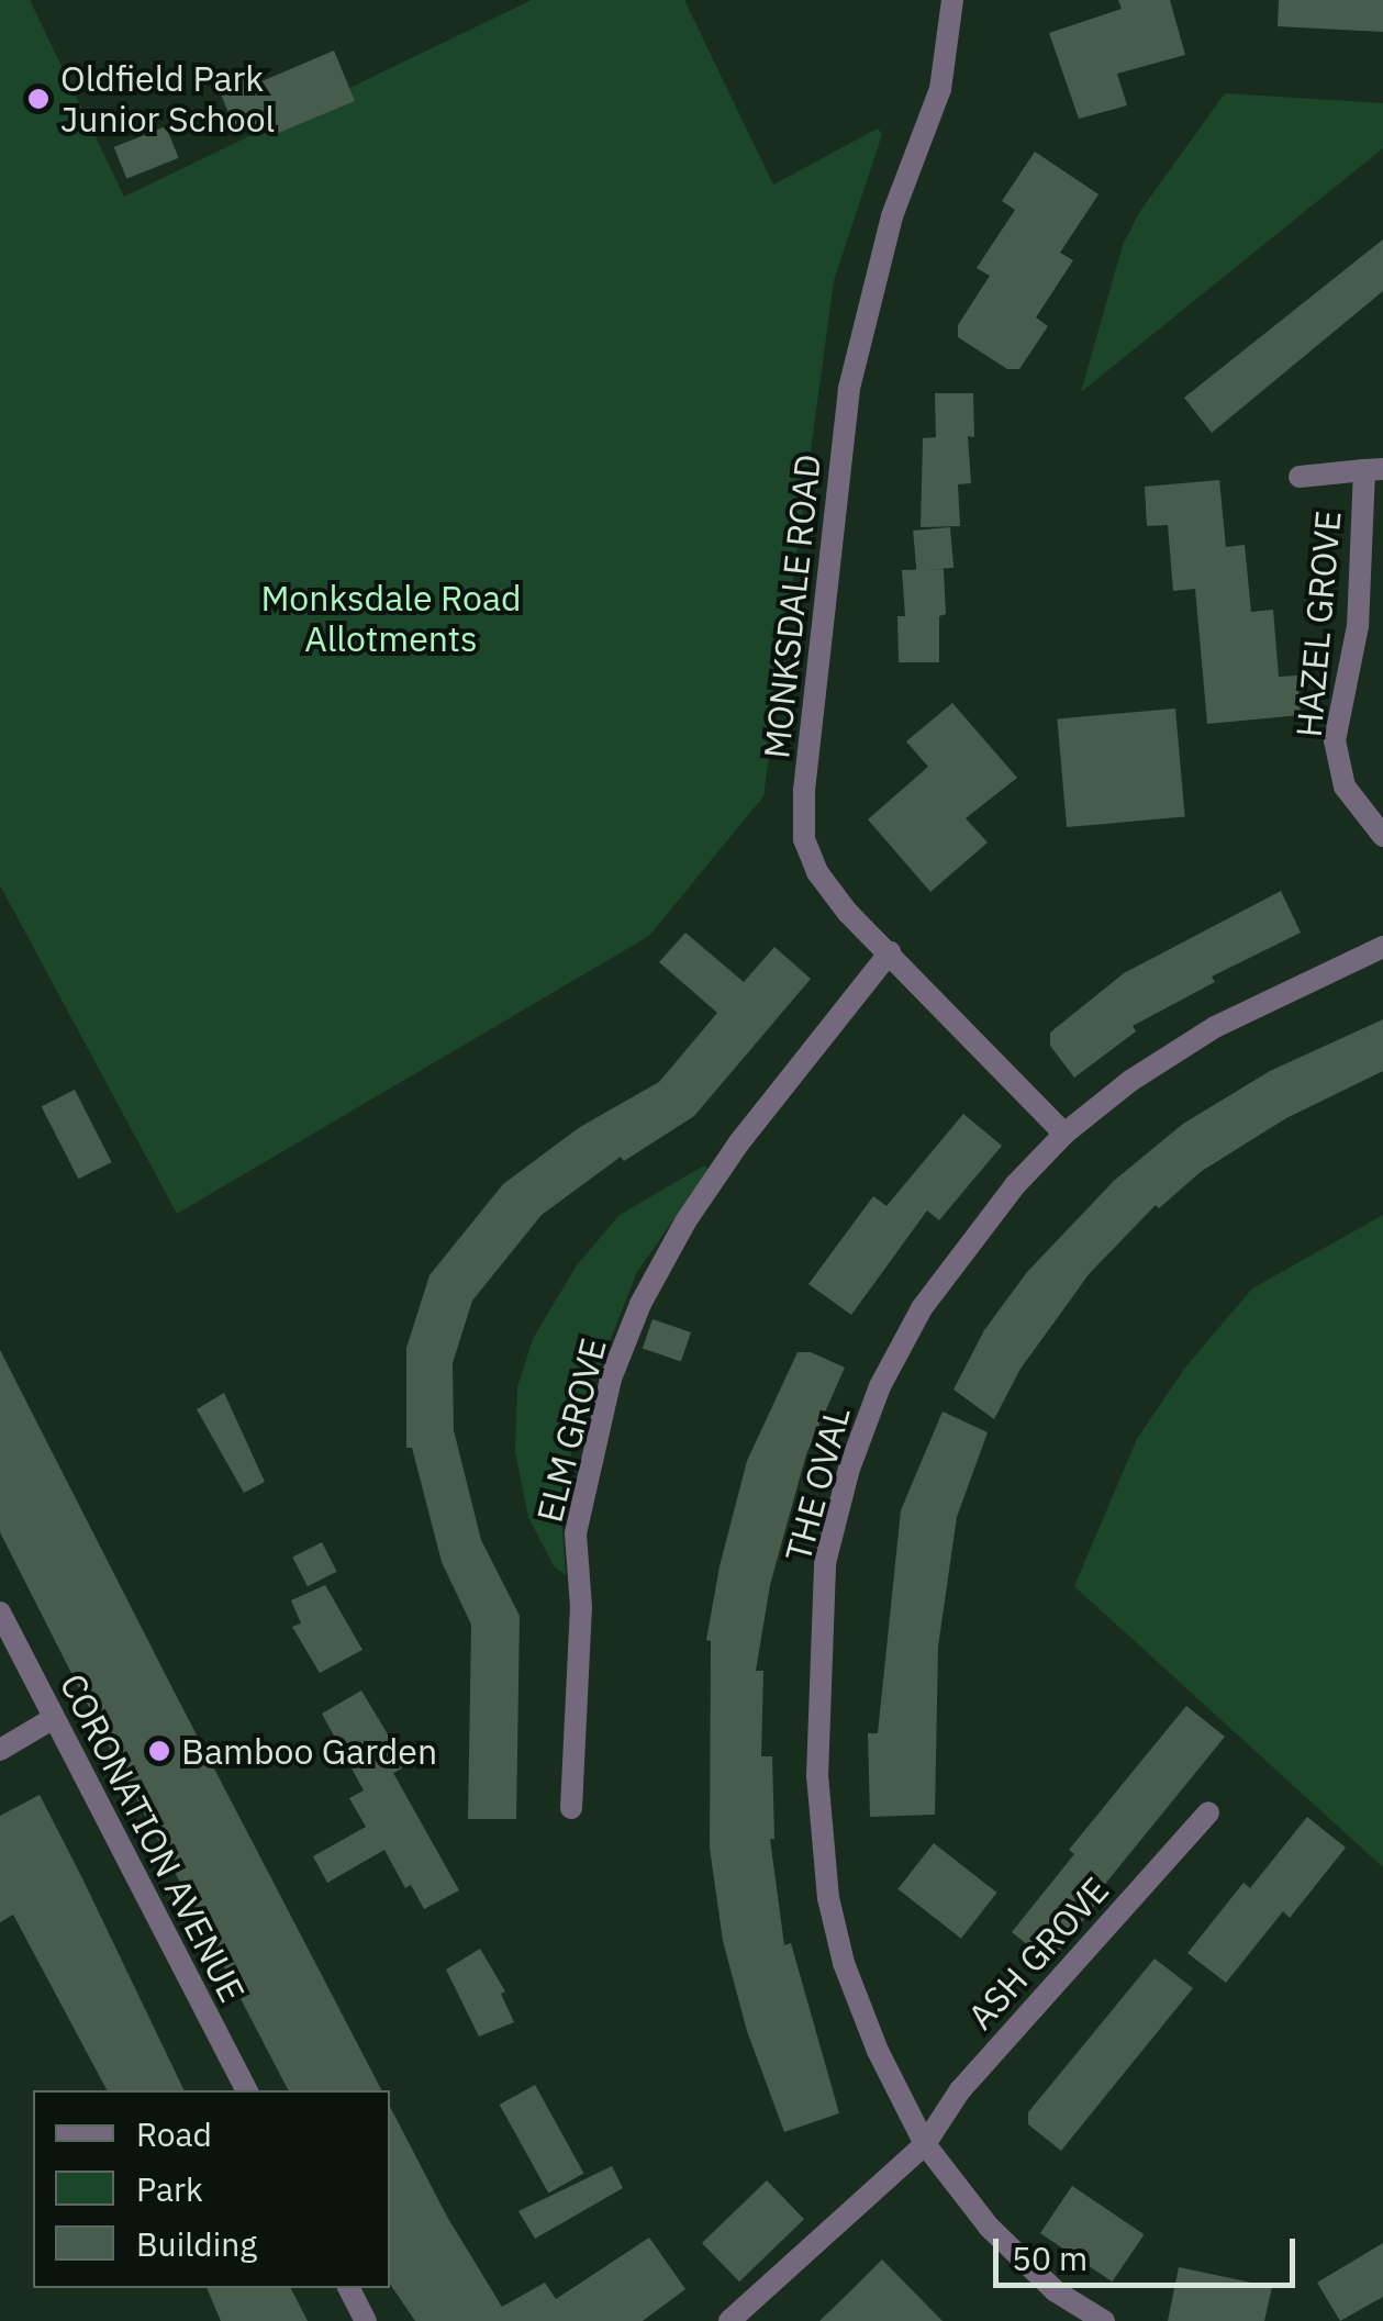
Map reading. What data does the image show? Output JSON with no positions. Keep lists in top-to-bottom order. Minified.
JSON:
{"streets":{"street":["MONKSDALE ROAD","HAZEL GROVE","ELM GROVE","THE OVAL","CORONATION AVENUE","ASH GROVE"]},"crossings":[["MONKSDALE ROAD","ELM GROVE"],["MONKSDALE ROAD","THE OVAL"],["THE OVAL","ASH GROVE"]],"parks":["Monksdale Road Allotments"],"places":["Oldfield Park Junior School","Bamboo Garden"],"legend":["Road","Park","Building"],"scale_bar":"50 m"}
